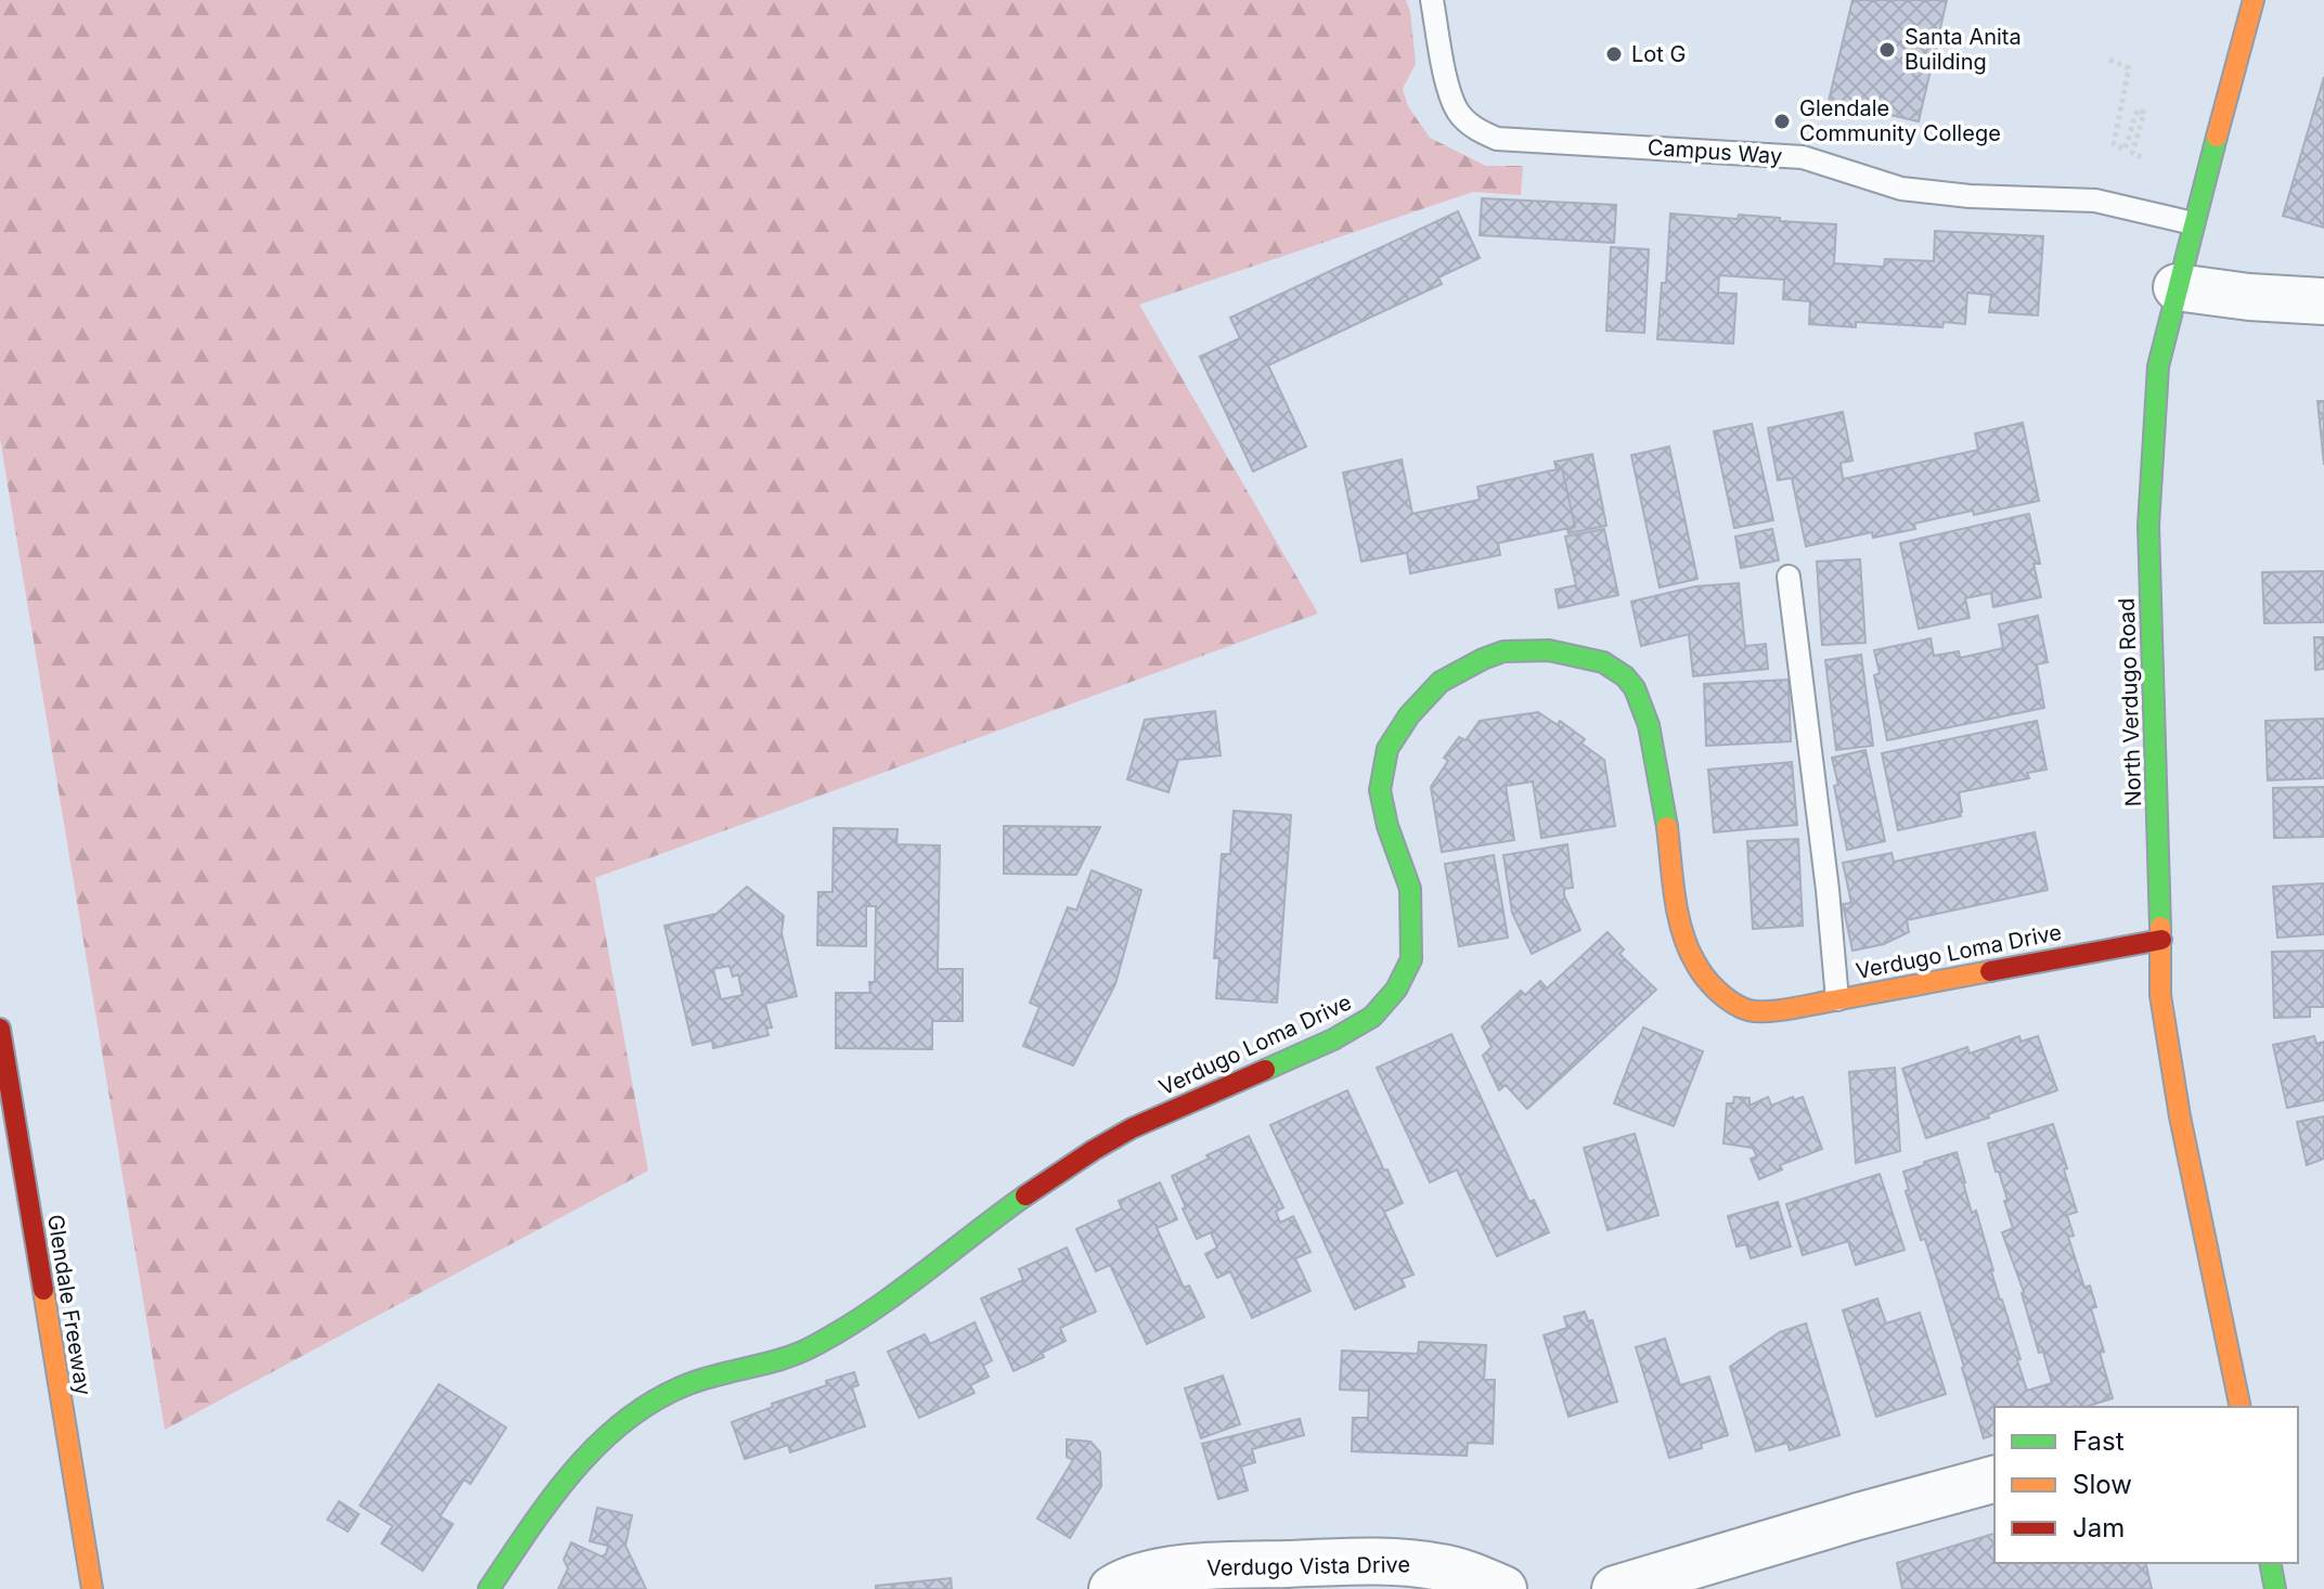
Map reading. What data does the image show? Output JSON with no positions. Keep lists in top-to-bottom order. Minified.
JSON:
{"streets":{"main road":["North Verdugo Road","Verdugo Loma Drive","Glendale Freeway"],"street":["Verdugo Vista Drive"],"lane":["Campus Way"]},"crossings":[["Campus Way","North Verdugo Road"],["North Verdugo Road","Verdugo Loma Drive"]],"places":["Santa Anita Building","Lot G","Glendale Community College"],"legend":["Fast","Slow","Jam"]}
